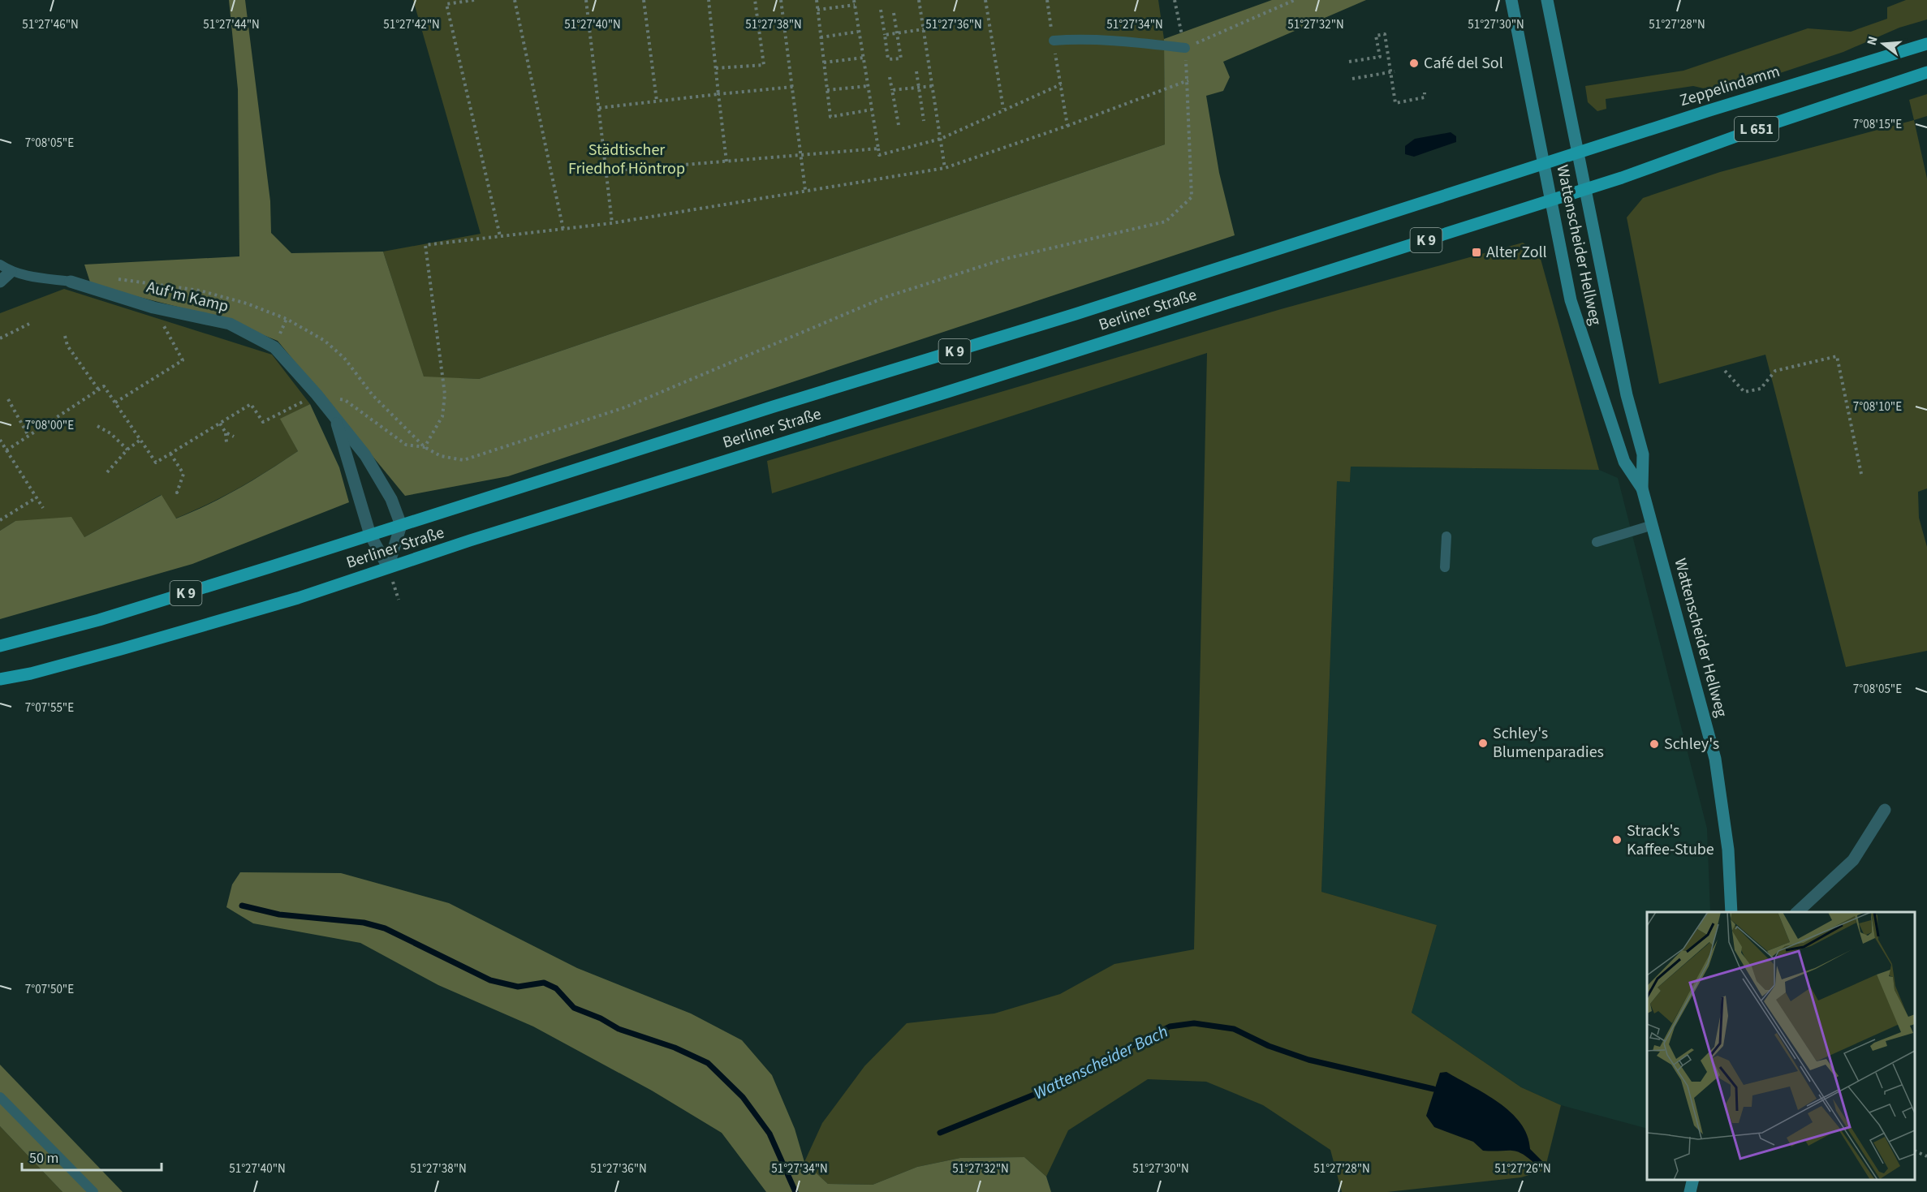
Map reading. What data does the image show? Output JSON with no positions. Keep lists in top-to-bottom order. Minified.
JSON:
{"streets":{"main road":["Zeppelindamm","L 651","K 9","Wattenscheider Hellweg","Berliner Straße"],"street":["Auf'm Kamp"]},"crossings":[["Zeppelindamm","Wattenscheider Hellweg"],["Zeppelindamm","Berliner Straße"],["L 651","Wattenscheider Hellweg"],["L 651","Berliner Straße"],["Wattenscheider Hellweg","Berliner Straße"],["Auf'm Kamp","Berliner Straße"]],"water":["Wattenscheider Bach"],"parks":["Städtischer Friedhof Höntrop"],"places":{"other":["Café del Sol","Schley's Blumenparadies","Schley's","Strack's Kaffee-Stube"],"transit":["Alter Zoll"]},"scale_bar":"50 m","north":"left","coordinates":["51°27'46\"N","51°27'44\"N","51°27'42\"N","51°27'40\"N","51°27'38\"N","51°27'36\"N","51°27'34\"N","51°27'32\"N","51°27'30\"N","51°27'28\"N","7°08'15\"E","7°08'05\"E","7°08'10\"E","7°08'00\"E","7°07'55\"E","7°07'50\"E","51°27'26\"N"]}
